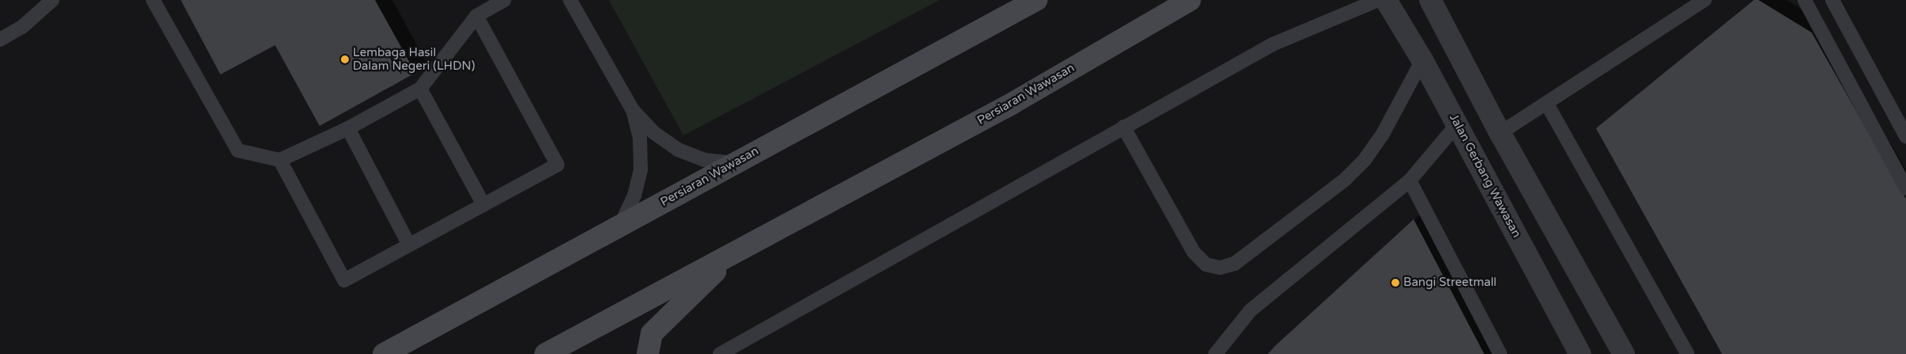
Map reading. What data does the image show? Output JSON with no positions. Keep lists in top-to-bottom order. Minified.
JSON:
{"streets":{"main road":["Persiaran Wawasan"],"street":["Jalan Gerbang Wawasan"]},"places":["Lembaga Hasil Dalam Negeri (LHDN)","Bangi Streetmall"]}
